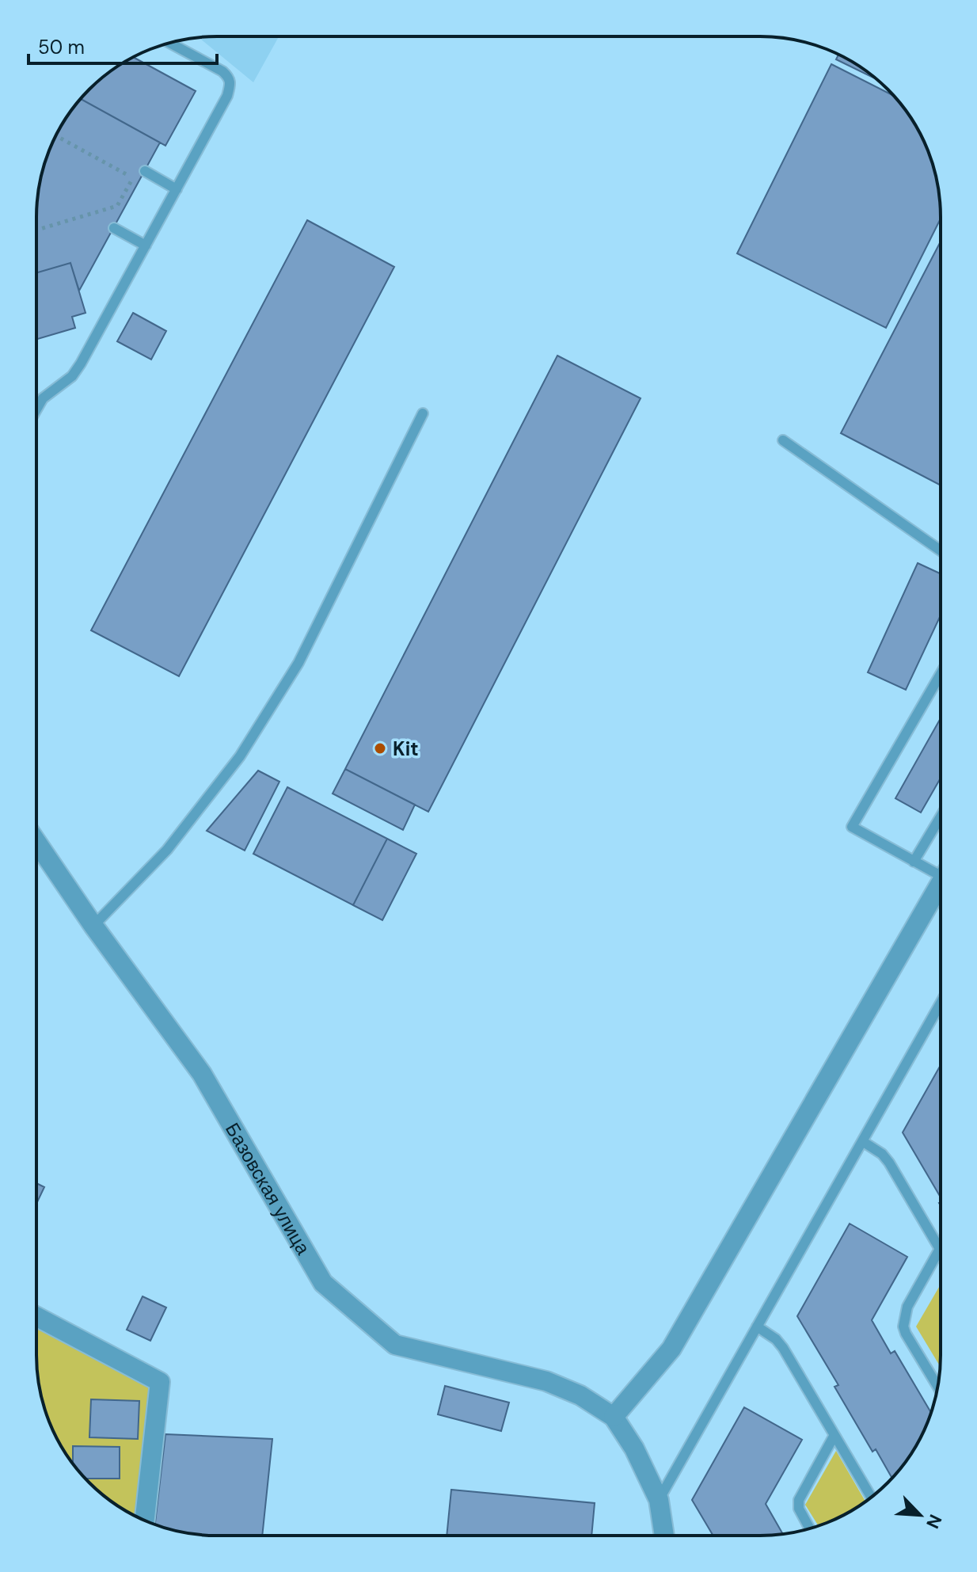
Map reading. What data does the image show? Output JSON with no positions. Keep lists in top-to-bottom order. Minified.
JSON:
{"streets":{"street":["Базовская улица"]},"places":["Kit"],"scale_bar":"50 m","north":"bottom right"}
